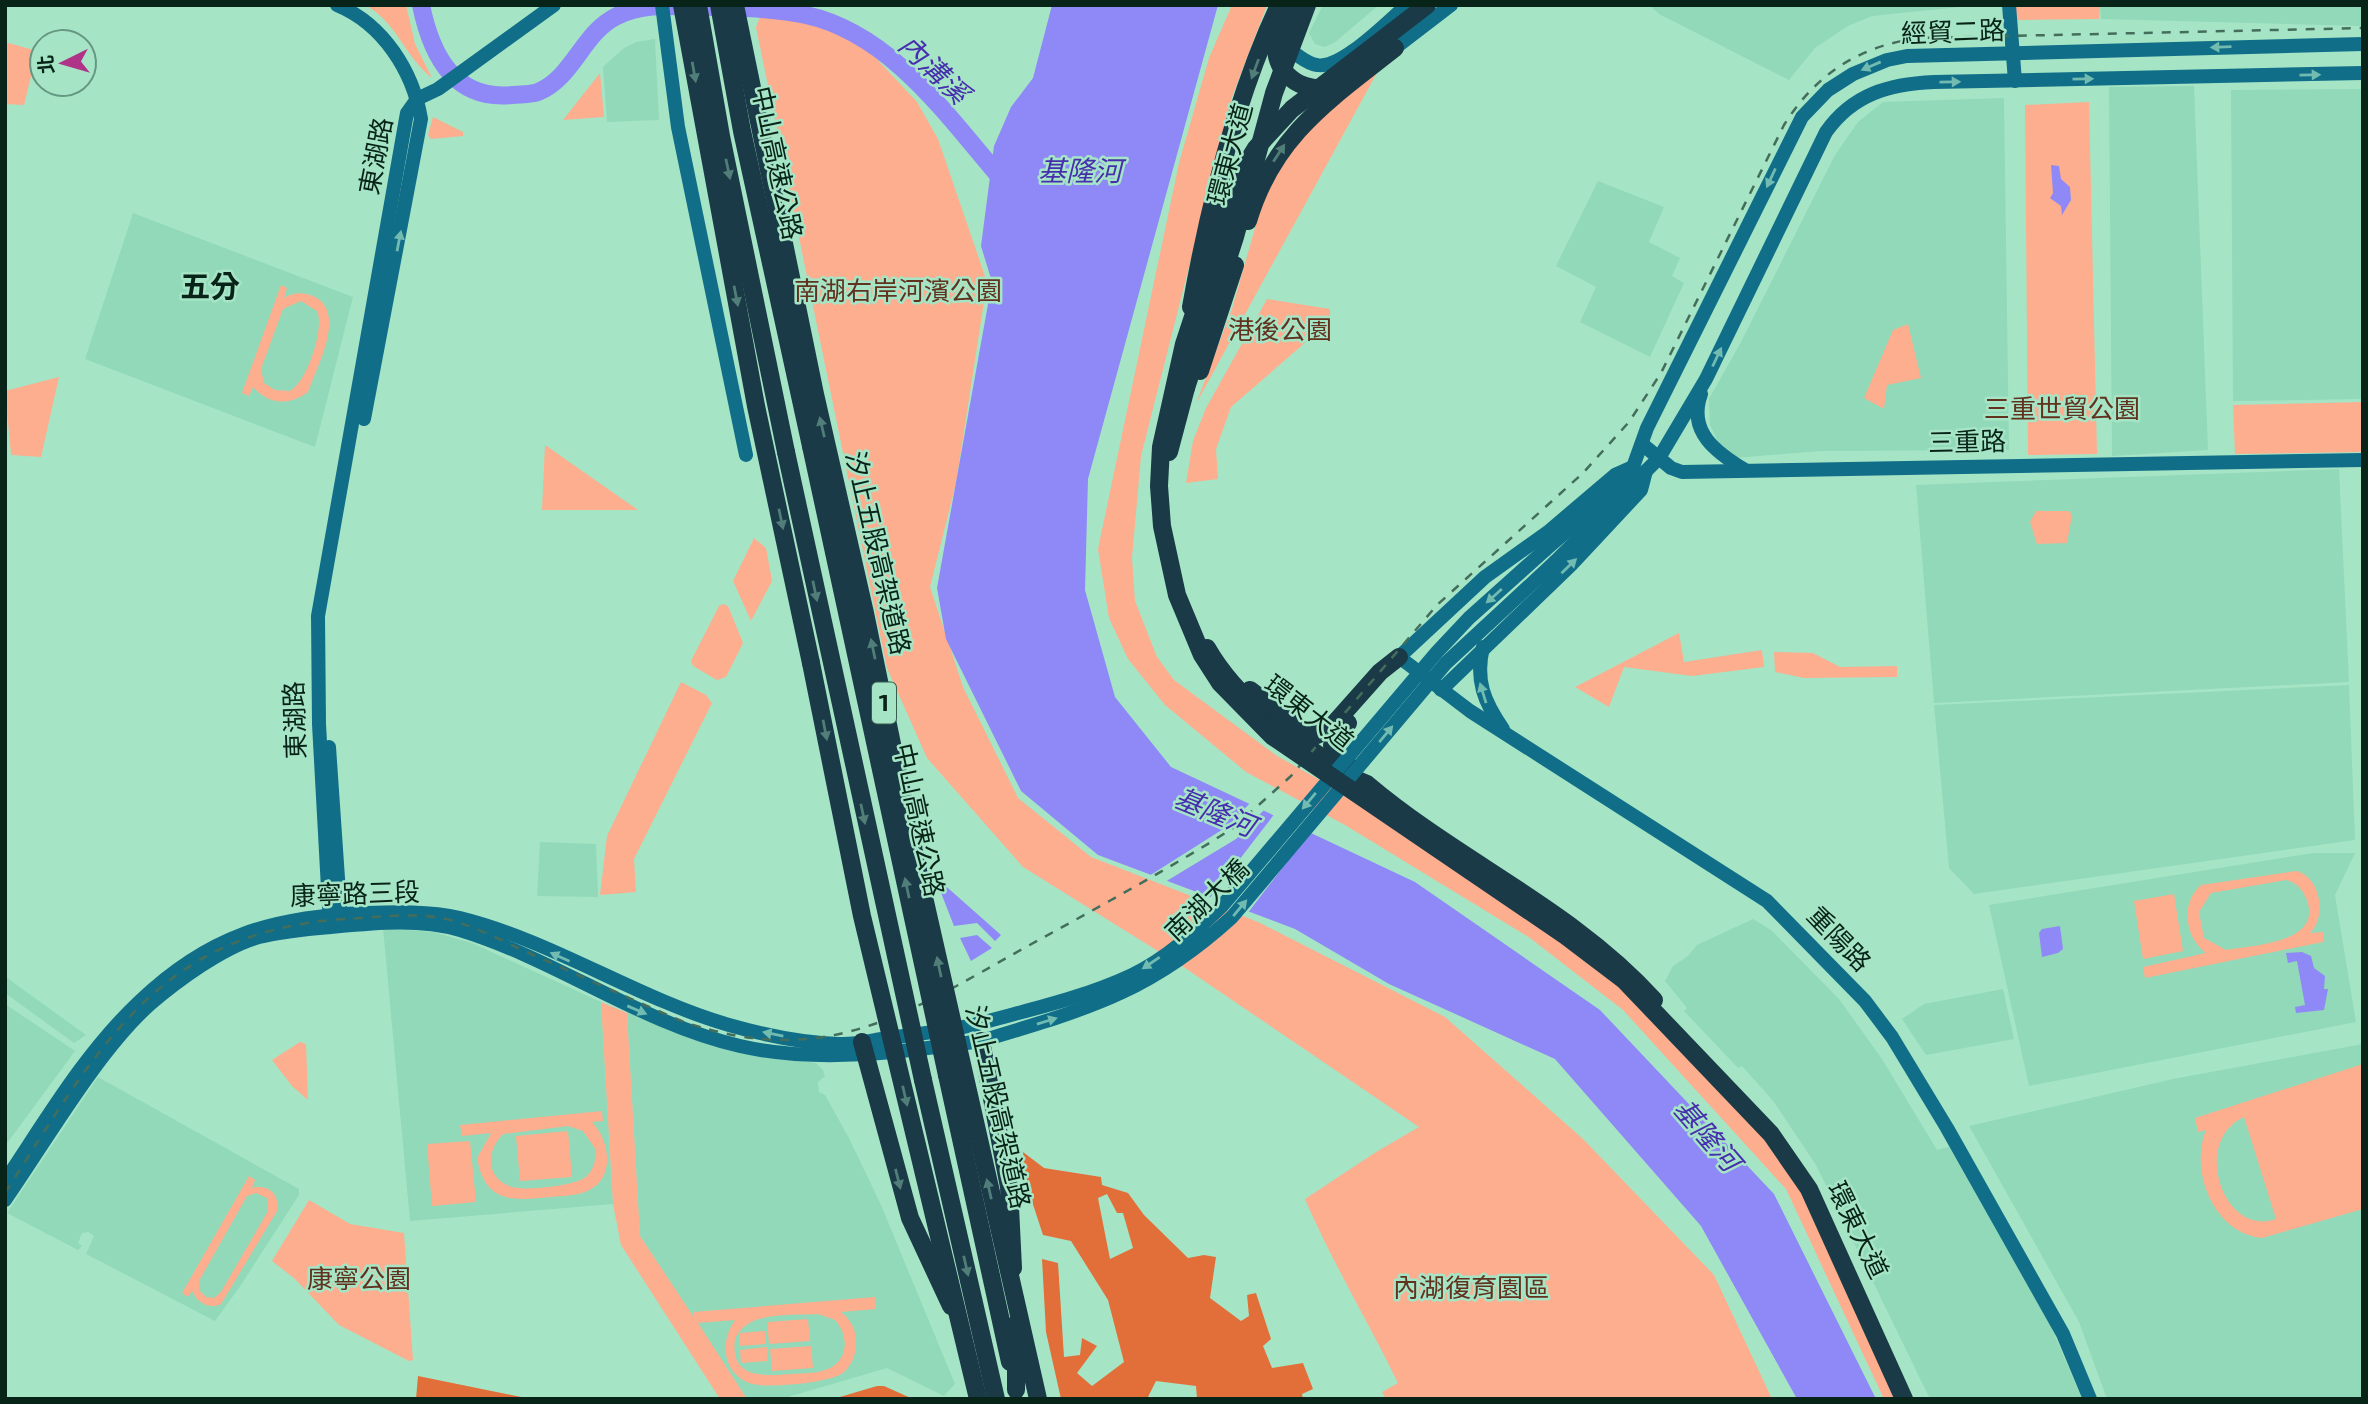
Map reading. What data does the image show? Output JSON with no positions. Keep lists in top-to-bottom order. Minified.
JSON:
{"streets":{"highway":["環東大道","中山高速公路","汐止五股高架道路","1"],"main road":["經貿二路","東湖路","三重路","康寧路三段","南湖大橋","重陽路"]},"crossings":[["經貿二路","三重路"],["經貿二路","南湖大橋"],["東湖路","康寧路三段"],["康寧路三段","南湖大橋"]],"districts":["五分"],"water":["內溝溪","基隆河"],"parks":["南湖右岸河濱公園","港後公園","三重世貿公園","康寧公園","內湖復育園區"],"north":"left"}
